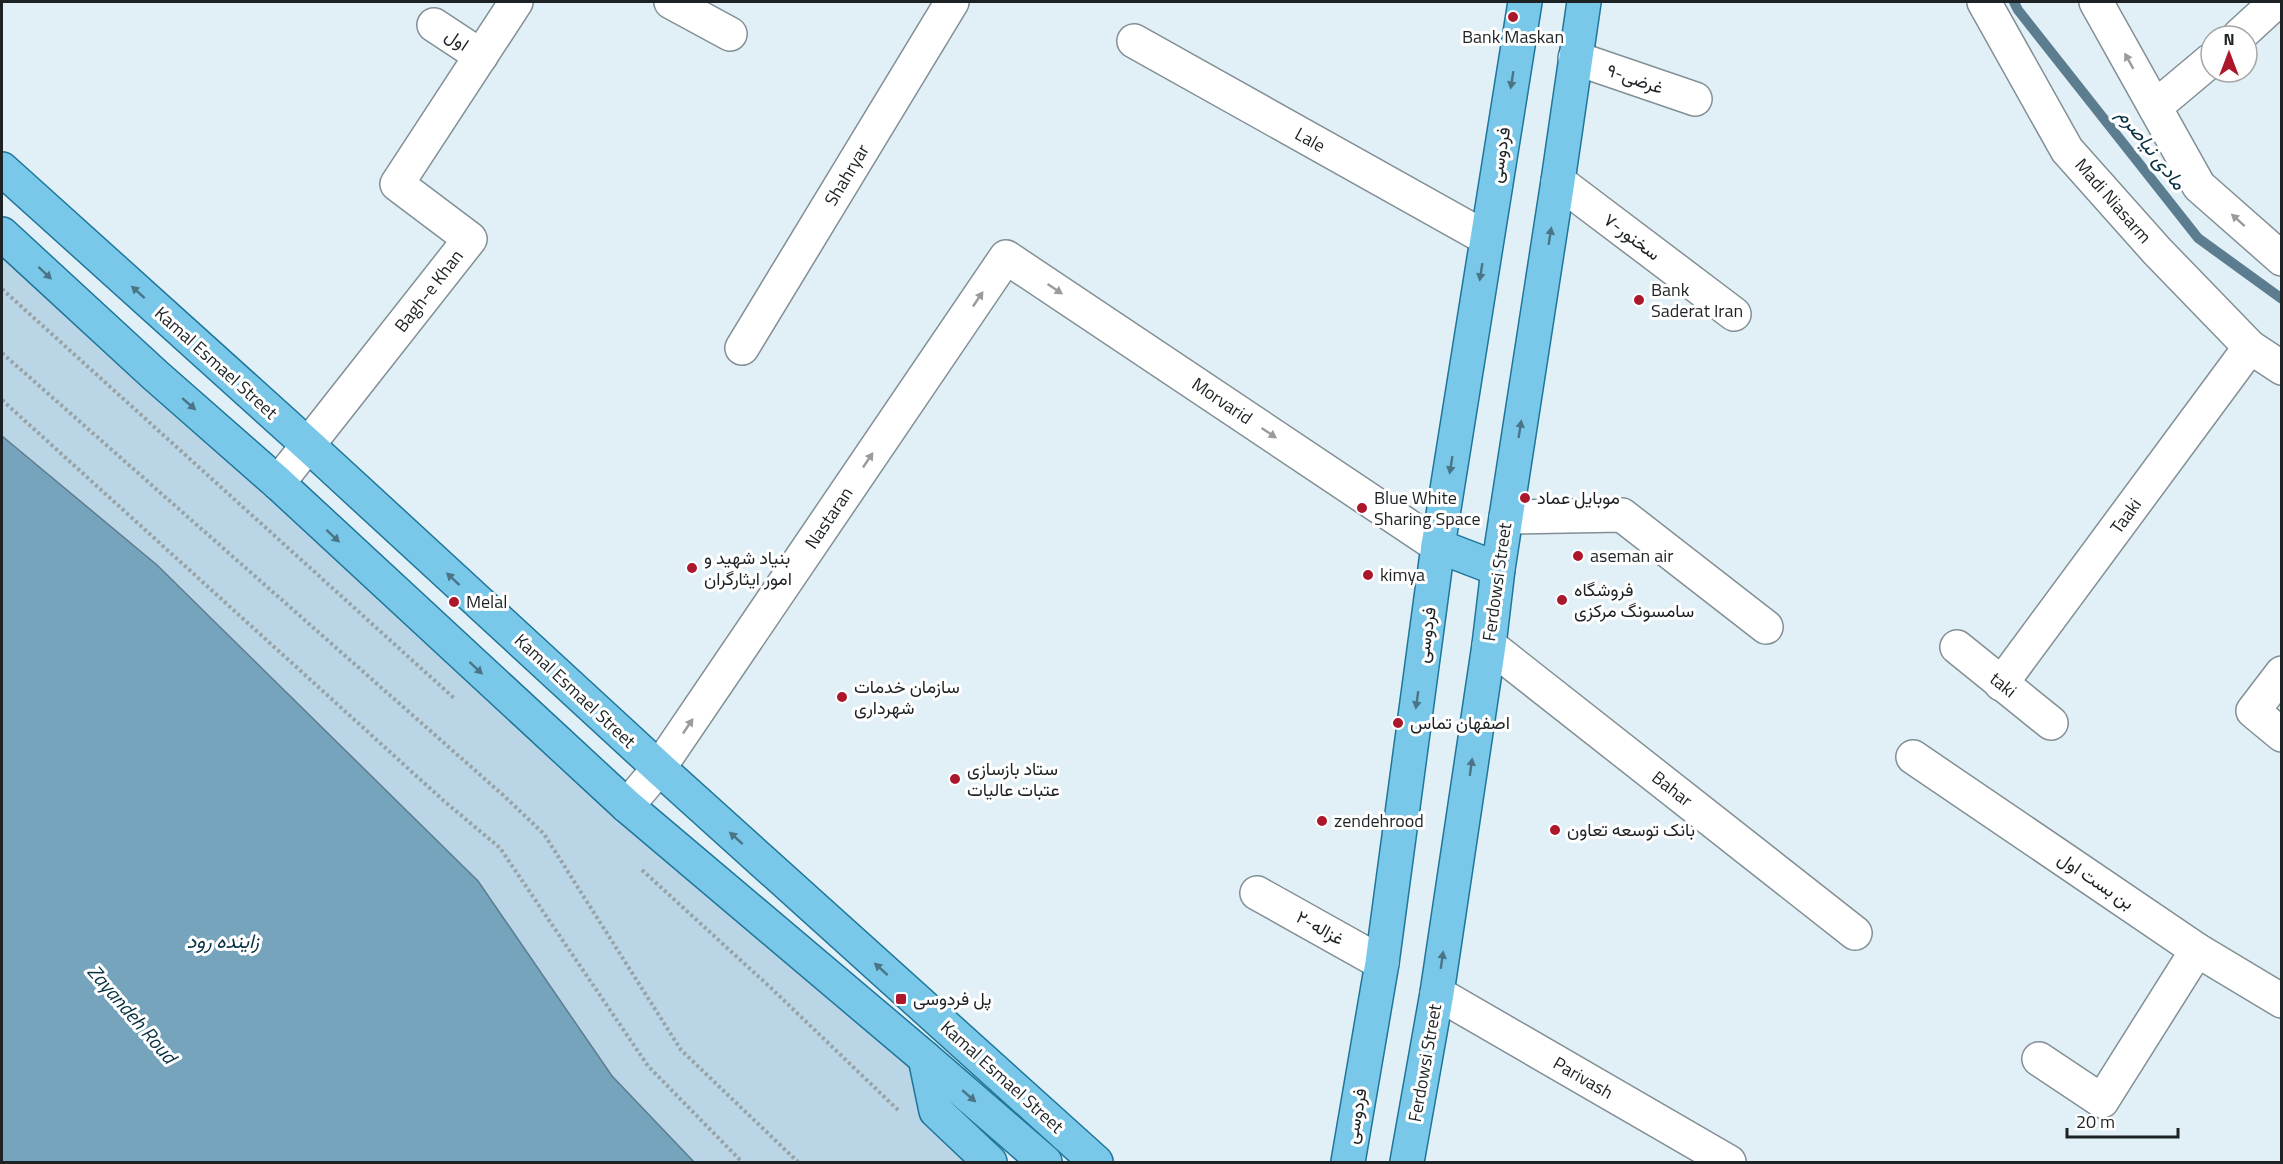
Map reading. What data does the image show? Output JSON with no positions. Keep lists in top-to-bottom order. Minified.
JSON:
{"streets":{"main road":["فردوسی","Kamal Esmael Street","Ferdowsi Street"],"street":["اول","۹-غرضی","Lale","Shahryar","Madi Niasarm","۷-سخنور","Bagh-e Khan","Morvarid","Taaki","Nastaran","taki","Bahar","بن بست اول","۲-غزاله","Parivash"]},"crossings":[["اول","Bagh-e Khan"],["۹-غرضی","Ferdowsi Street"],["Lale","فردوسی"],["فردوسی","Morvarid"],["فردوسی","۲-غزاله"],["Madi Niasarm","Taaki"],["۷-سخنور","Ferdowsi Street"],["Bagh-e Khan","Kamal Esmael Street"],["Kamal Esmael Street","Nastaran"],["Morvarid","Nastaran"],["Taaki","taki"],["Ferdowsi Street","Bahar"],["Ferdowsi Street","Parivash"]],"one_way":["فردوسی","Morvarid","Nastaran","Ferdowsi Street"],"water":["مادی نیاصرم","زاینده رود","Zayandeh Roud"],"places":{"other":["Bank Maskan","Bank Saderat Iran","موبایل عماد","Blue White Sharing Space","aseman air","بنیاد شهید و امور ایثارگران","kimya","فروشگاه سامسونگ مرکزی","Melal","سازمان خدمات شهرداری","اصفهان تماس","ستاد بازسازی عتبات عالیات","zendehrood","بانک توسعه تعاون"],"transit":["پل فردوسی"]},"scale_bar":"20 m","north":"top"}
